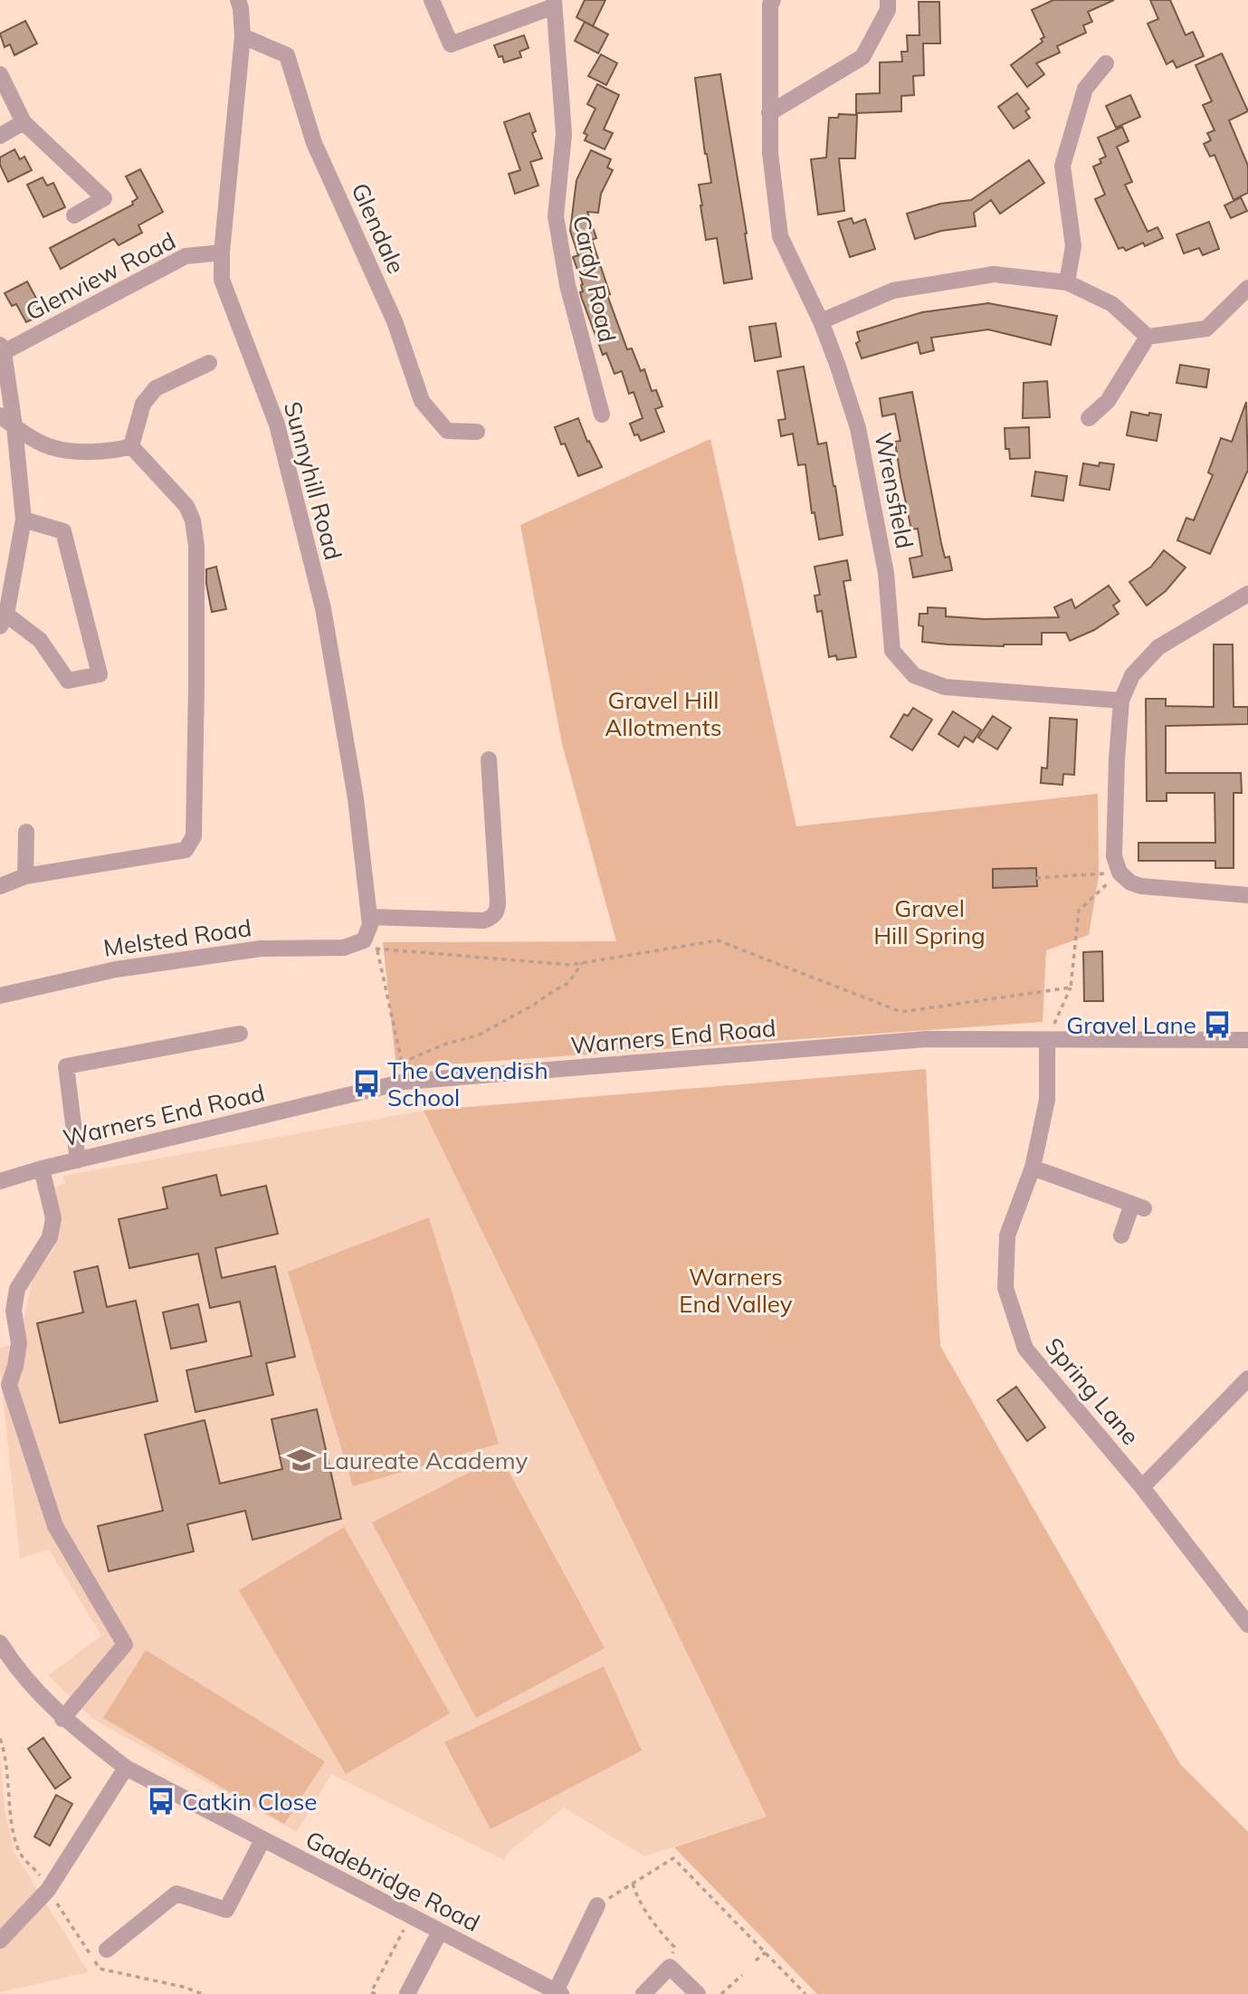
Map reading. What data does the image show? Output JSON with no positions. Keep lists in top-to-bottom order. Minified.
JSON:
{"streets":{"street":["Glendale","Glenview Road","Cardy Road","Sunnyhill Road","Wrensfield","Melsted Road","Warners End Road","Spring Lane","Gadebridge Road"]},"crossings":[["Glendale","Sunnyhill Road"],["Glenview Road","Sunnyhill Road"],["Sunnyhill Road","Melsted Road"],["Warners End Road","Spring Lane"]],"parks":["Gravel Hill Allotments","Gravel Hill Spring","Warners End Valley"],"places":{"bus stop":["Gravel Lane","The Cavendish School","Catkin Close"],"school or university":["Laureate Academy"]}}
